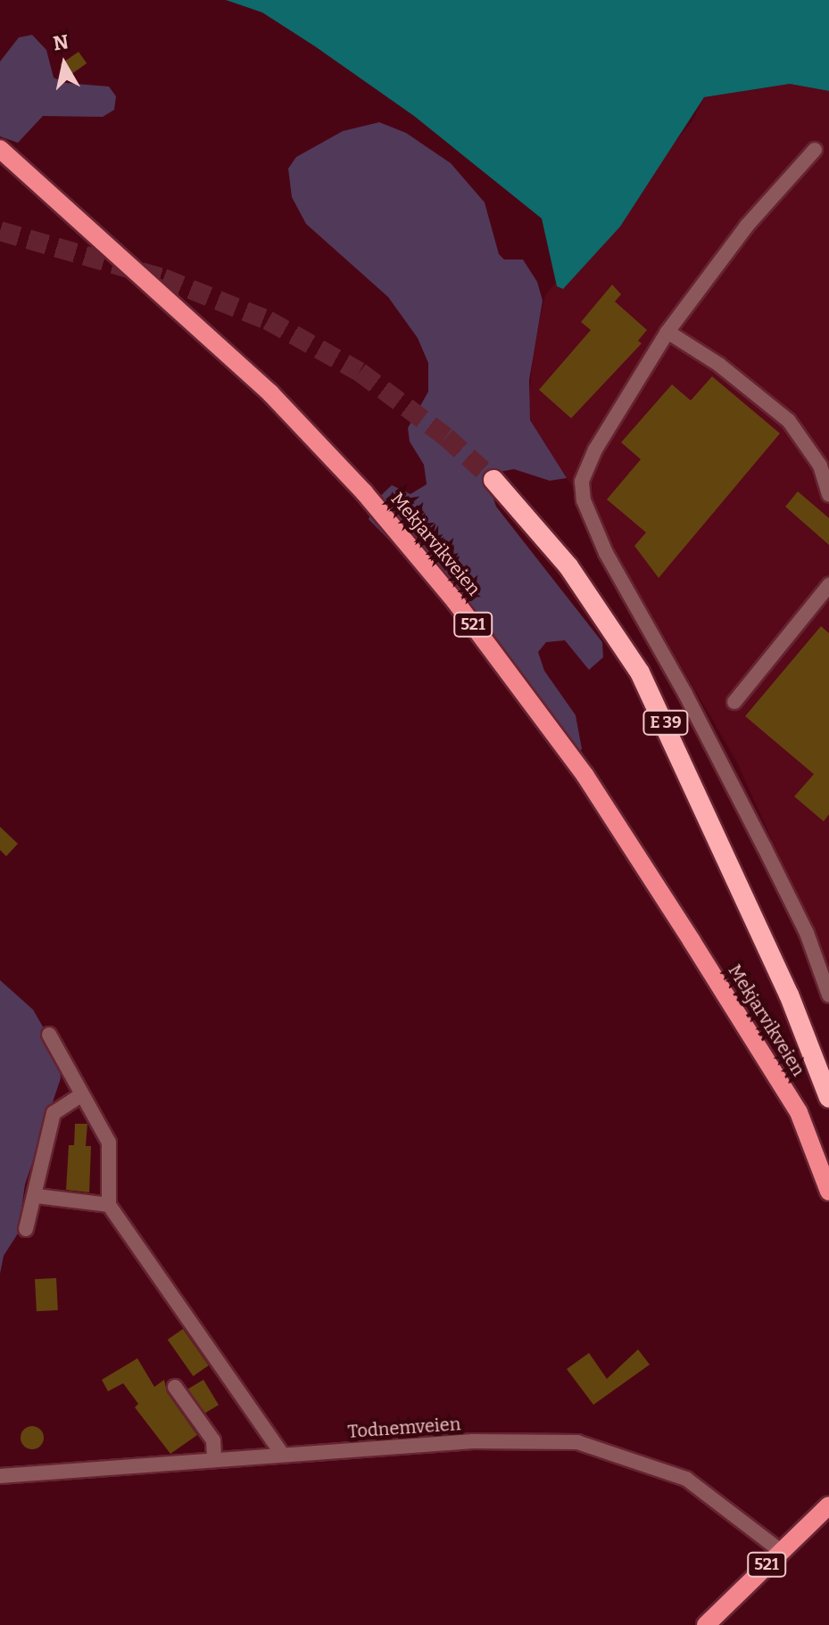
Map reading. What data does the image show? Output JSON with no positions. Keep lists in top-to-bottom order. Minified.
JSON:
{"streets":{"highway":["E 39"],"main road":["Mekjarvikveien","521"],"street":["Todnemveien"]},"crossings":[["521","Todnemveien"]],"north":"top"}
